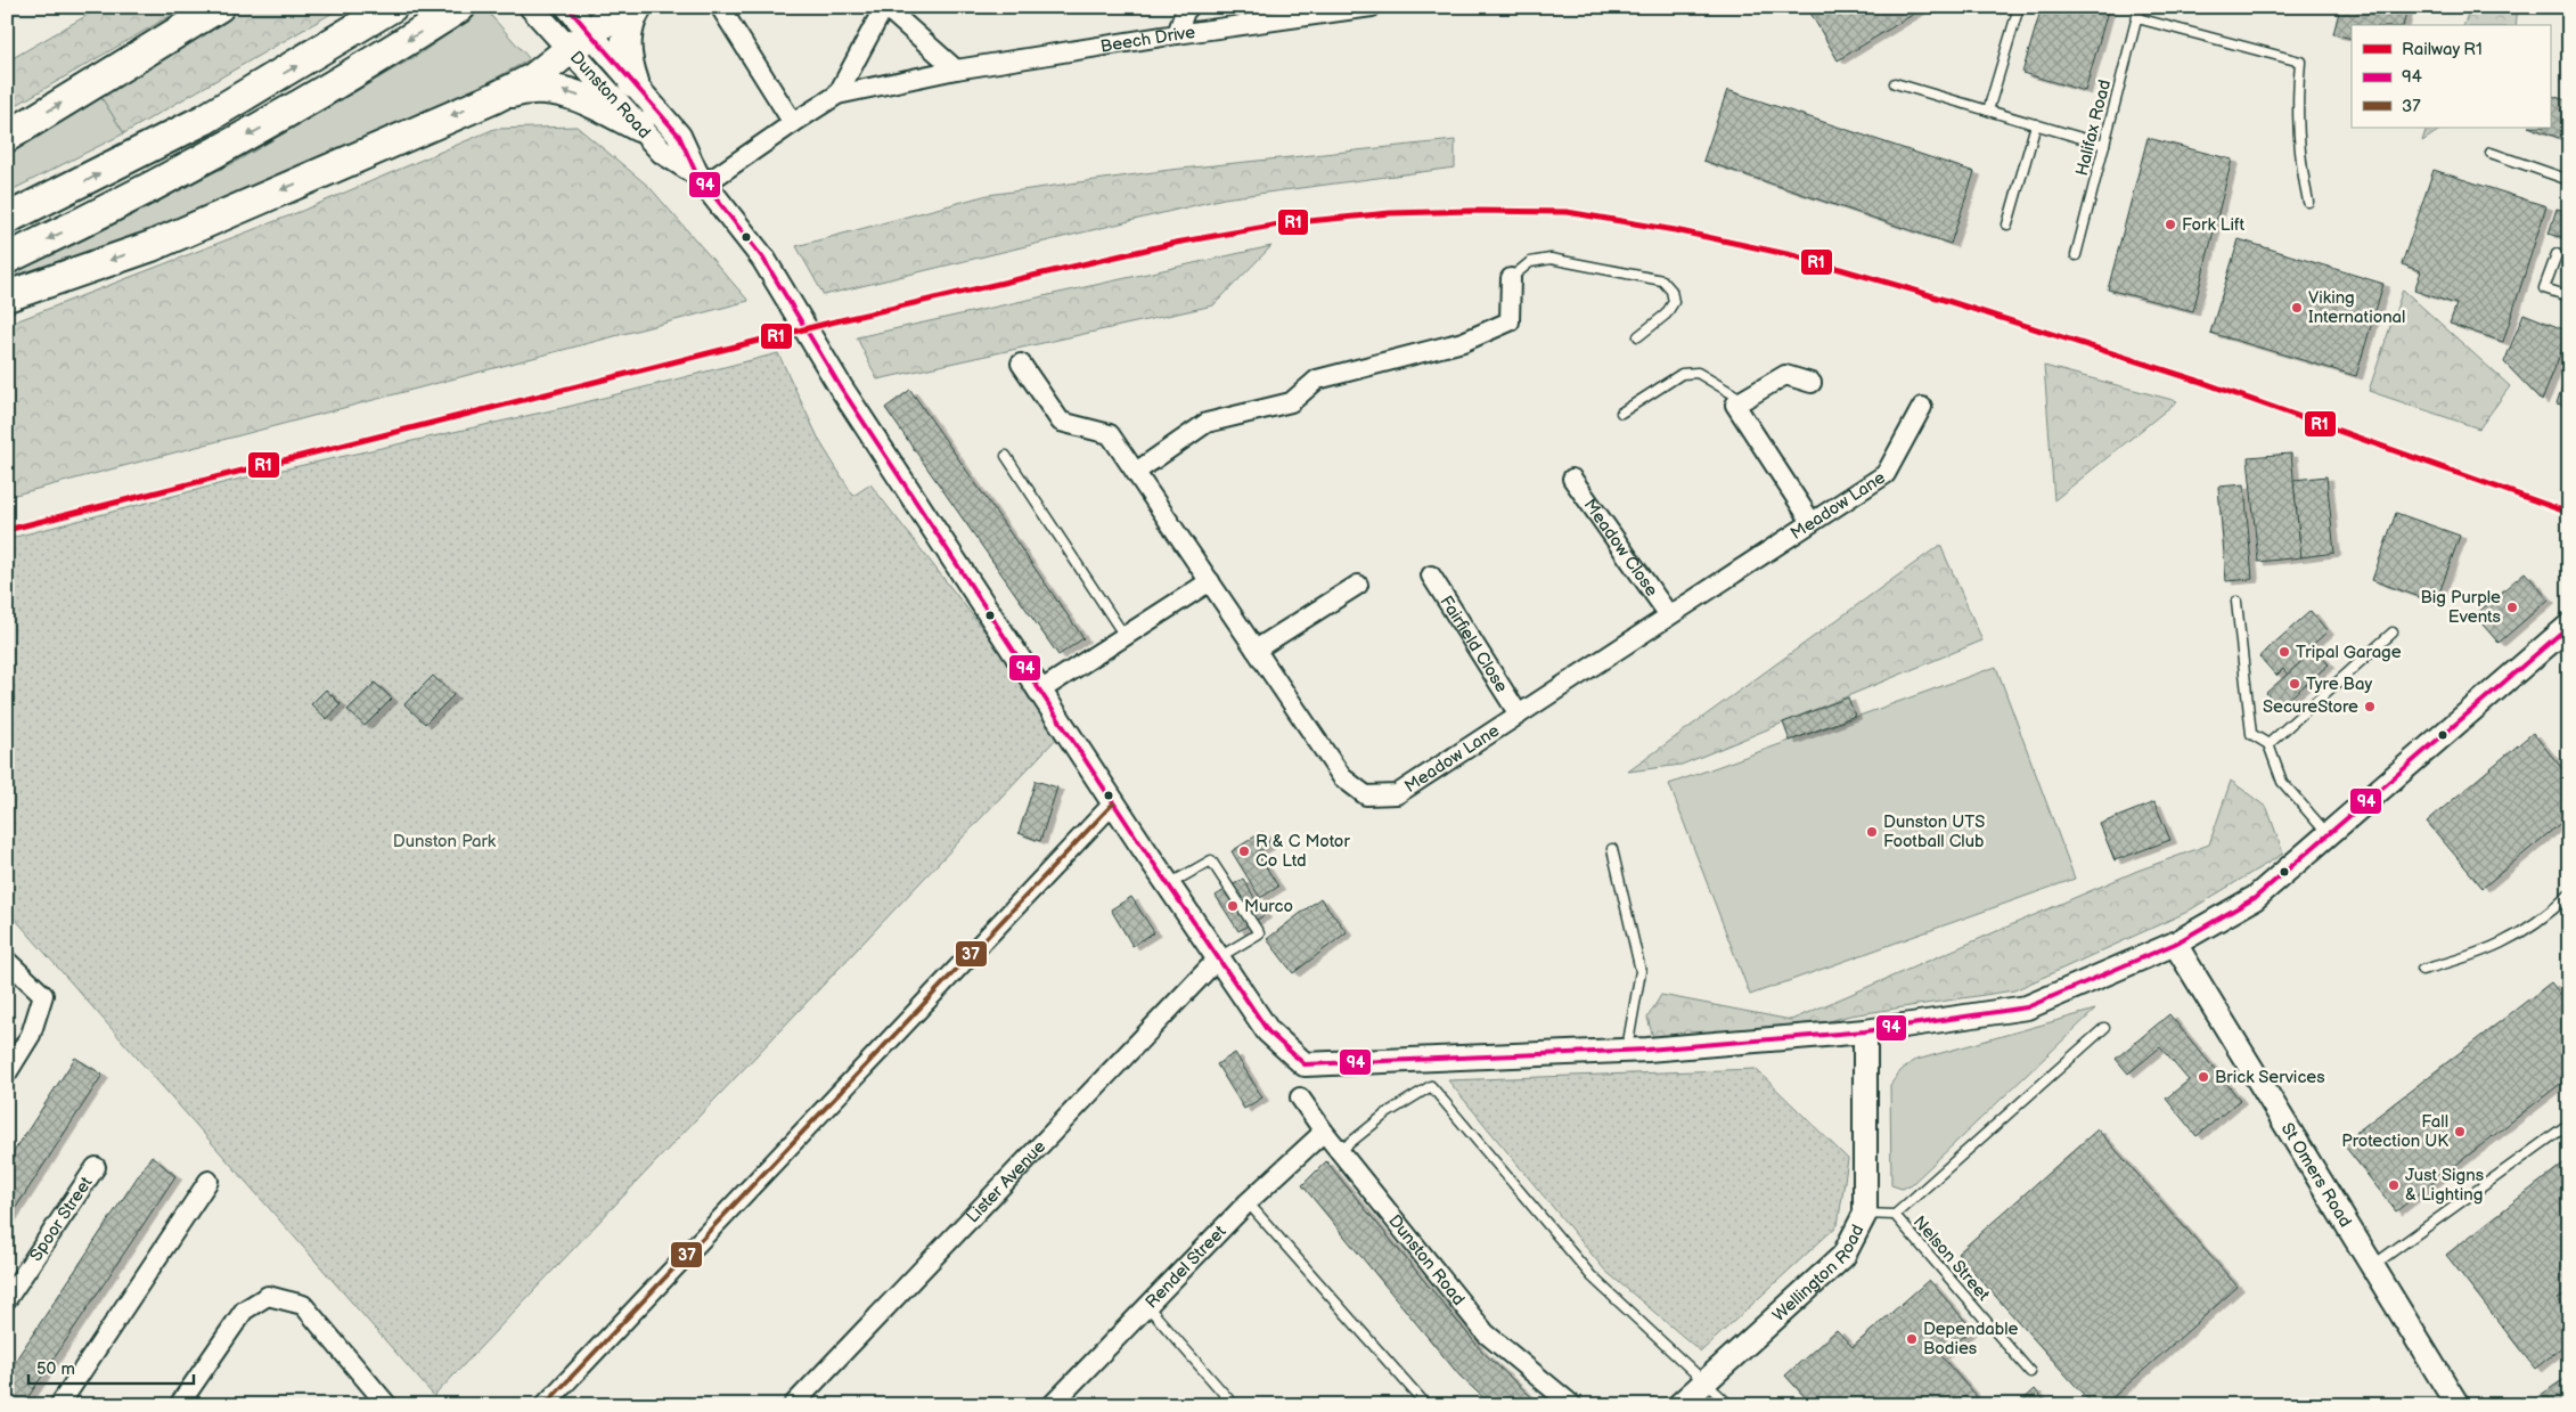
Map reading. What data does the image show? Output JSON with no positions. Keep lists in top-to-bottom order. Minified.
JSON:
{"streets":{"street":["Beech Drive","Dunston Road","Meadow Lane","Meadow Close","Fairfield Close","St Omers Road","Lister Avenue","Spoor Street","Rendel Street","Wellington Road"],"lane":["Halifax Road","Nelson Street"]},"crossings":[["Beech Drive","Dunston Road"],["Dunston Road","St Omers Road"],["Dunston Road","Lister Avenue"],["Dunston Road","Rendel Street"],["Dunston Road","Wellington Road"],["Meadow Lane","Meadow Close"],["Meadow Lane","Fairfield Close"]],"parks":["Dunston Park"],"places":["Fork Lift","Viking International","Big Purple Events","Tripal Garage","Tyre Bay","SecureStore","Dunston UTS Football Club","R & C Motor Co Ltd","Murco","Brick Services","Fall Protection UK","Just Signs & Lighting","Dependable Bodies"],"lines":["transit line 94","rail line R1","transit line 37"],"legend":["Railway R1","94","37"],"scale_bar":"50 m"}
